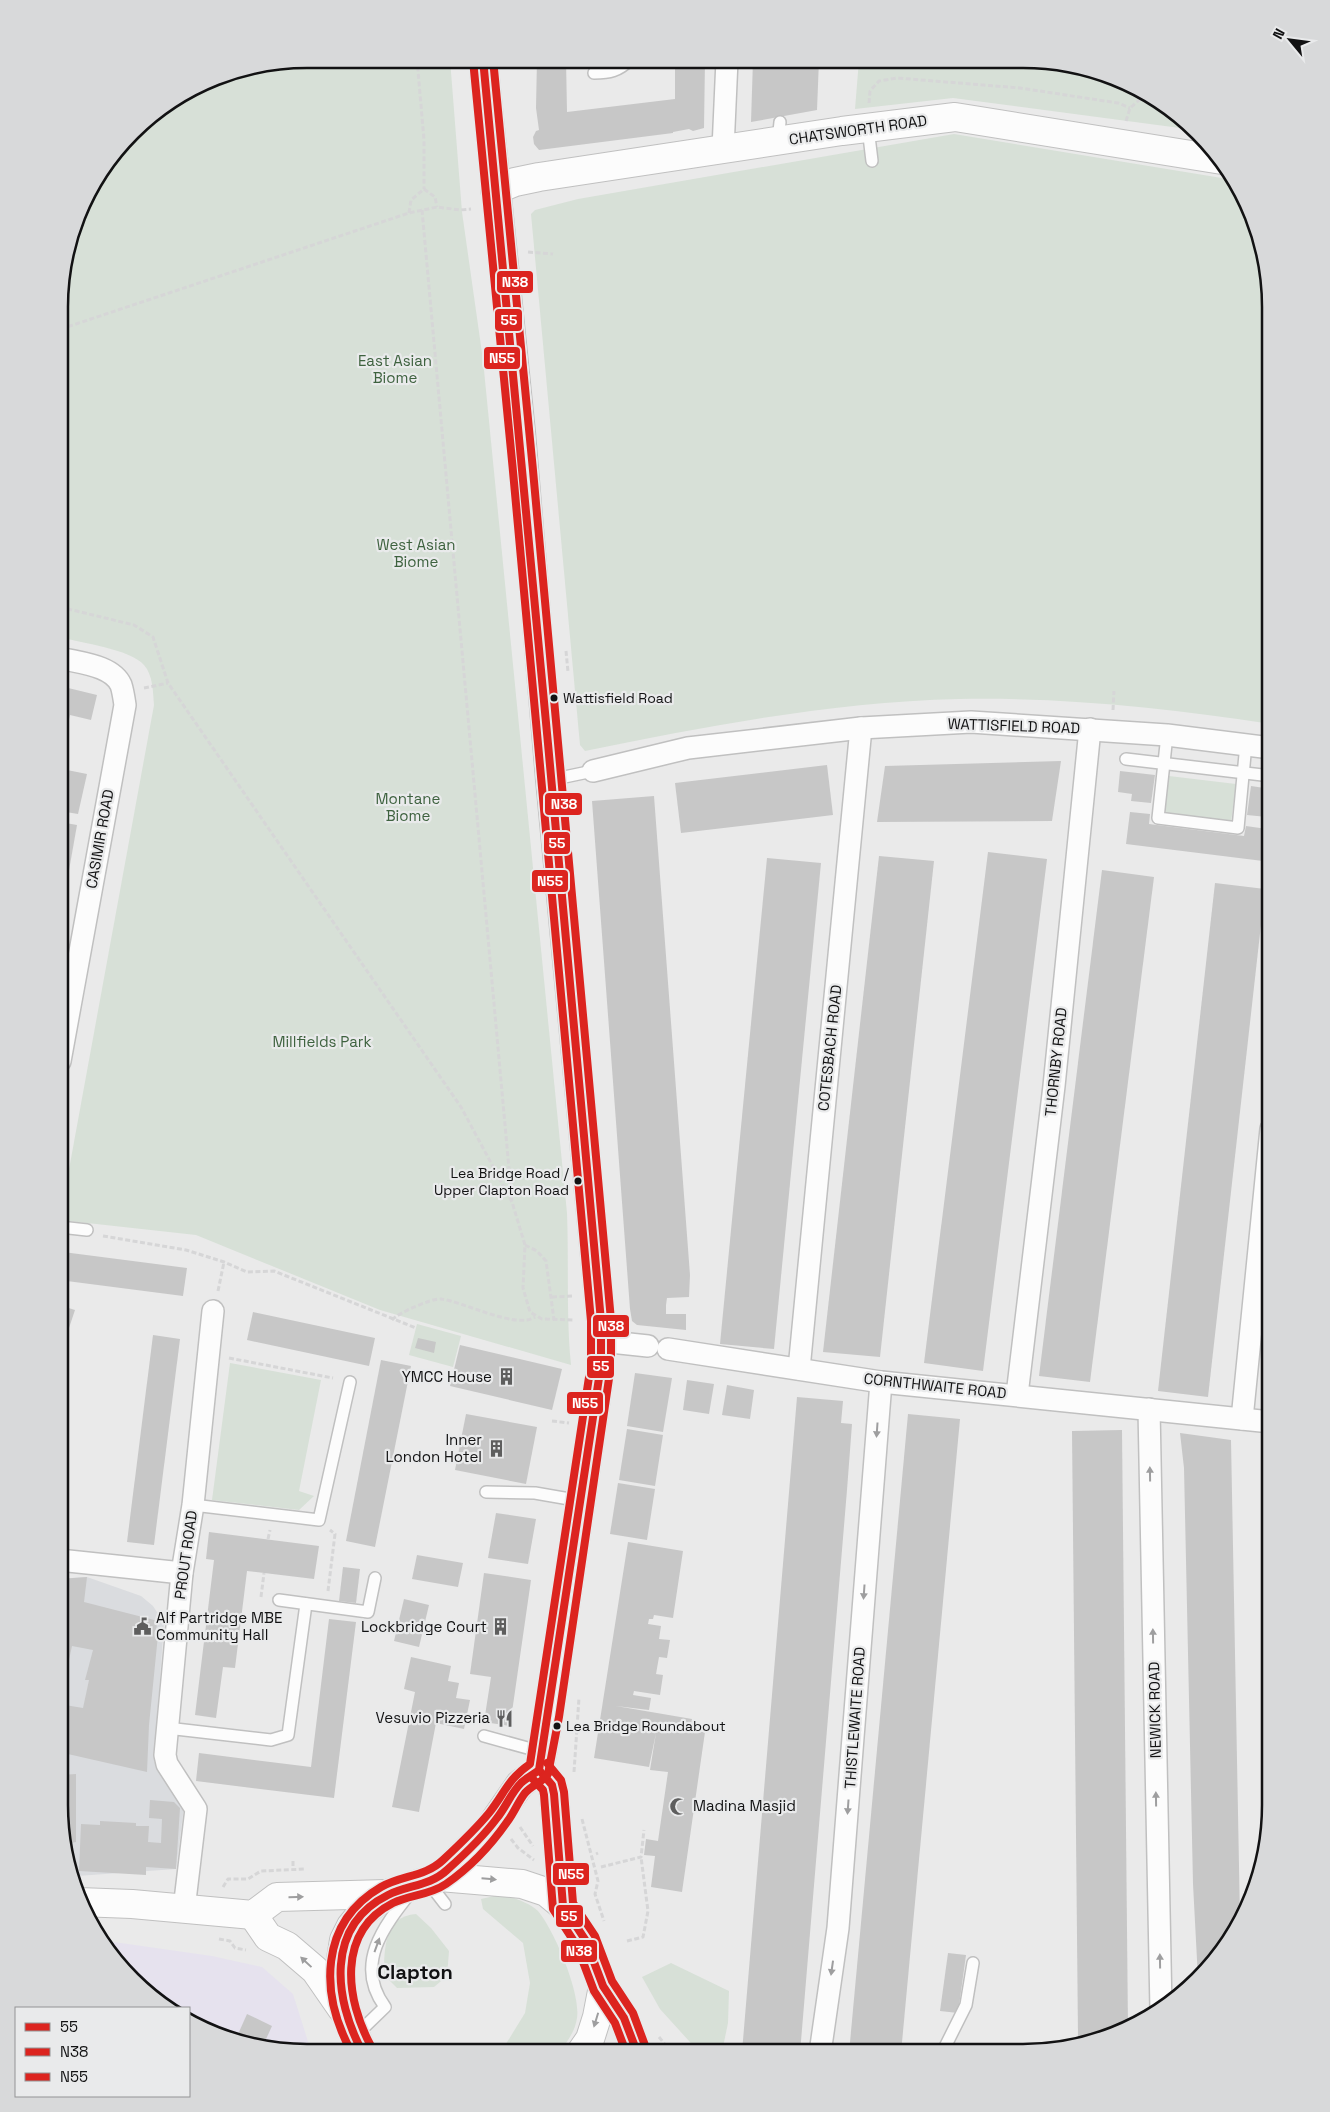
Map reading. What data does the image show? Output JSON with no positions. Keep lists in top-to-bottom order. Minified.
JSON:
{"streets":{"main road":["CHATSWORTH ROAD"],"street":["WATTISFIELD ROAD","CASIMIR ROAD","COTESBACH ROAD","THORNBY ROAD","CORNTHWAITE ROAD","PROUT ROAD","NEWICK ROAD","THISTLEWAITE ROAD"]},"crossings":[["WATTISFIELD ROAD","COTESBACH ROAD"],["WATTISFIELD ROAD","THORNBY ROAD"],["COTESBACH ROAD","CORNTHWAITE ROAD"],["THORNBY ROAD","CORNTHWAITE ROAD"],["CORNTHWAITE ROAD","NEWICK ROAD"],["CORNTHWAITE ROAD","THISTLEWAITE ROAD"]],"one_way":["NEWICK ROAD","THISTLEWAITE ROAD"],"districts":["Clapton"],"parks":["East Asian Biome","West Asian Biome","Montane Biome","Millfields Park"],"places":{"other":["Wattisfield Road","Lea Bridge Road / Upper Clapton Road","Lea Bridge Roundabout"],"building":["YMCC House","Inner London Hotel","Lockbridge Court"],"public building":["Alf Partridge MBE Community Hall"],"restaurant":["Vesuvio Pizzeria"],"mosque":["Madina Masjid"]},"lines":["transit line 55","transit line N38","transit line N55"],"legend":["55","N38","N55"],"north":"top left"}
